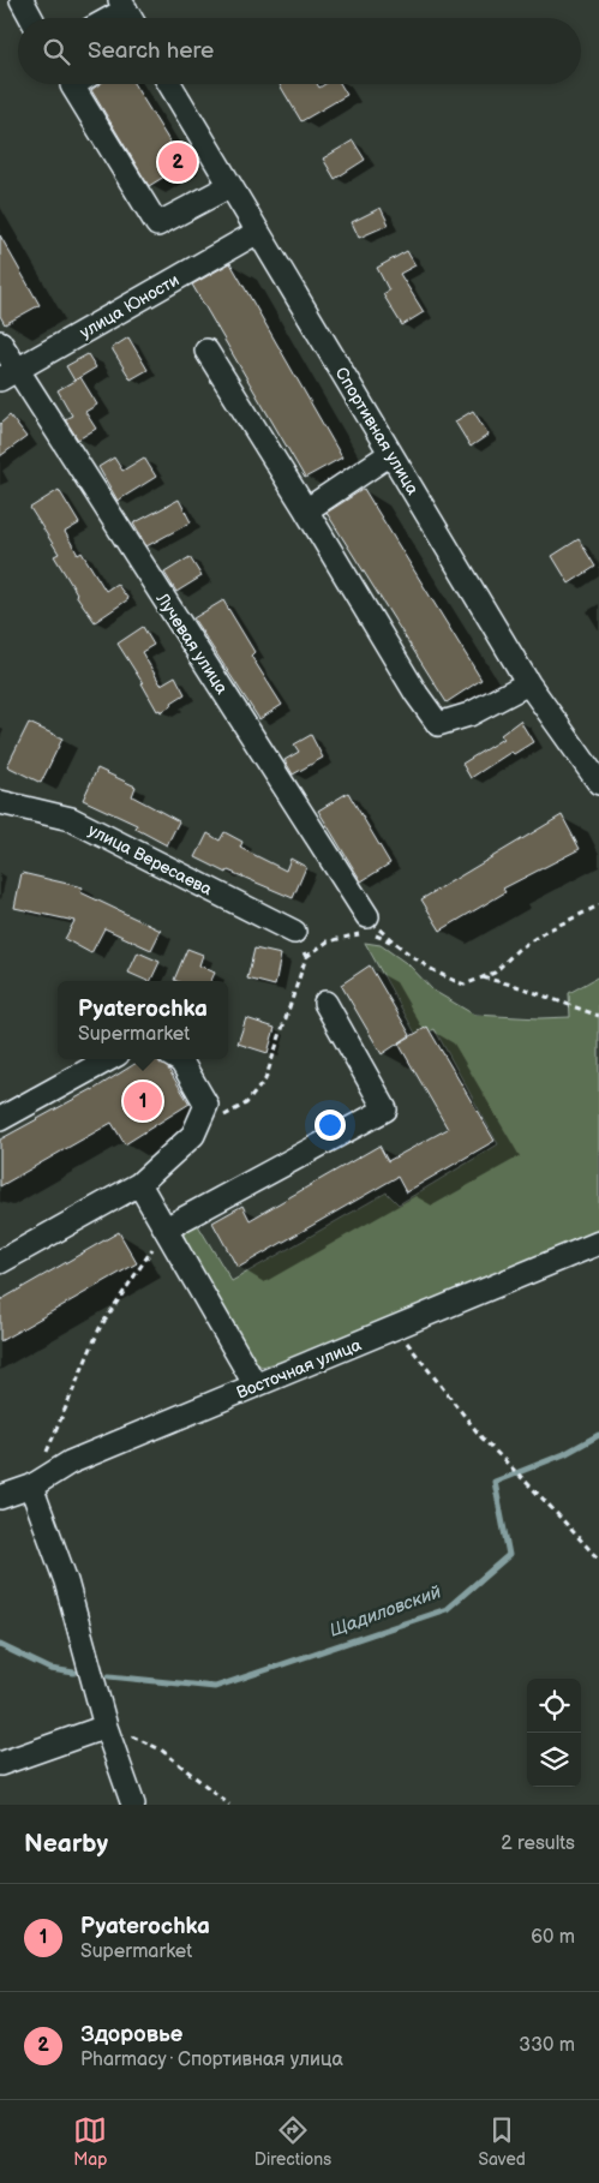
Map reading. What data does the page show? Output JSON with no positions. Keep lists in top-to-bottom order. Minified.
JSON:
{"streets":{"street":["улица Юности","Спортивная улица","Лучевая улица","улица Вересаева","Восточная улица"]},"crossings":[["улица Юности","Спортивная улица"],["улица Юности","Лучевая улица"]],"water":["Щадиловский"],"page":{"search":"Search here","pins":["2","1"],"popup":["Pyaterochka","Supermarket"],"heading":["Nearby","2 results"],"list":[{"mark":"1","name":"Pyaterochka","note":"Supermarket","value":"60 m"},{"mark":"2","name":"Здоровье","note":"Pharmacy · Спортивная улица","value":"330 m"}],"nav":["Map","Directions","Saved"]}}
